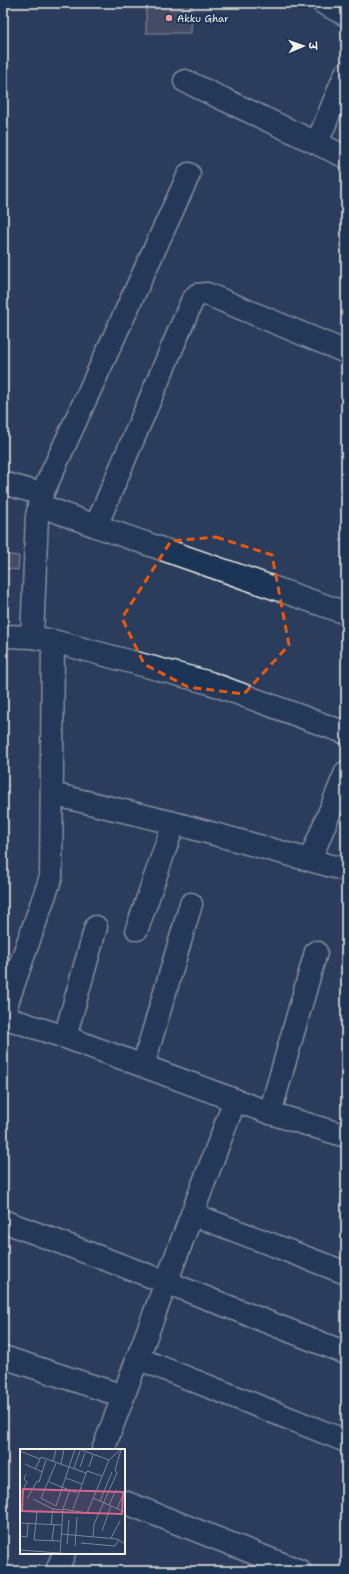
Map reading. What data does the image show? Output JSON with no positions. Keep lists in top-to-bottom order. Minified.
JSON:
{"places":["Akku Ghar"],"north":"right"}
